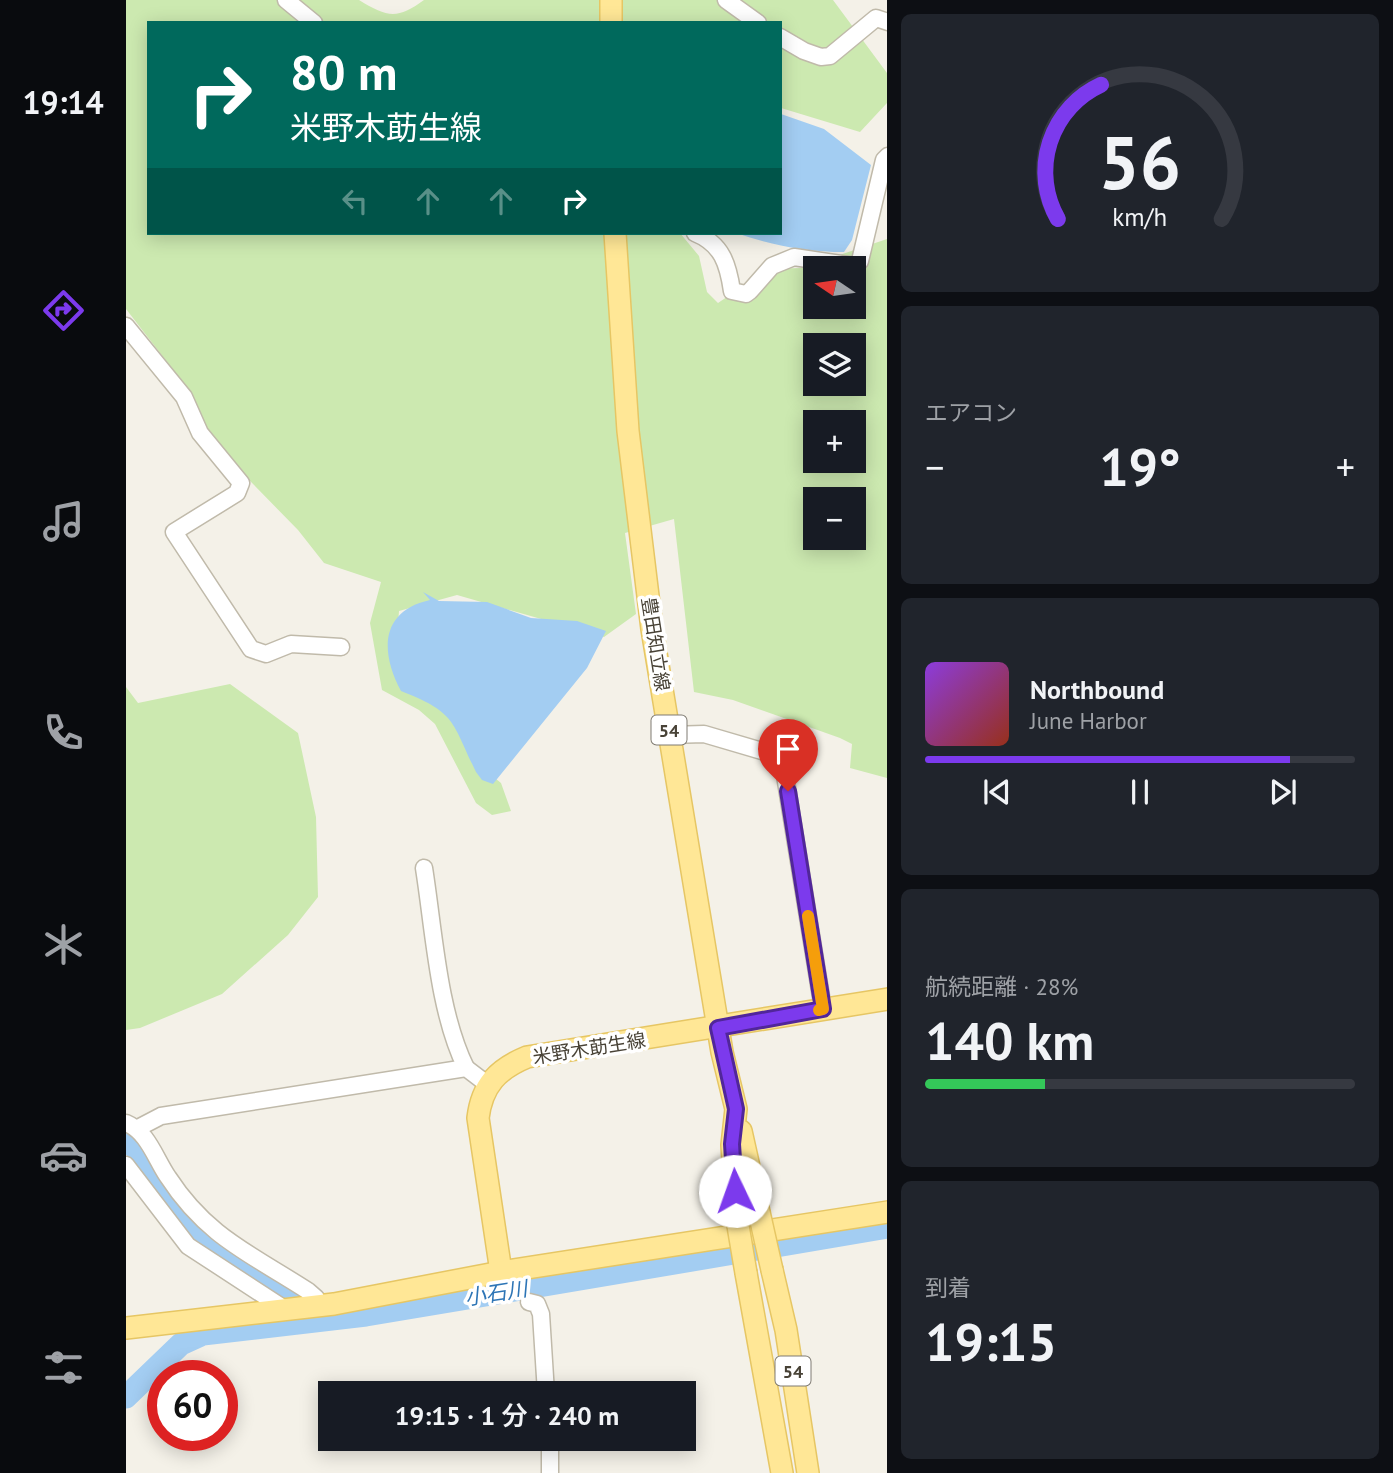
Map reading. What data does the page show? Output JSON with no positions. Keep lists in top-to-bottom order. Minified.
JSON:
{"streets":{"main road":["豊田知立線","54","米野木莇生線"]},"crossings":[["豊田知立線","米野木莇生線"]],"water":["小石川"],"north":"left","page":{"tabs":"19:14","turn":["80 m","米野木莇生線"],"map_buttons":["+","−"],"tile":["エアコン",["航続距離 · 28%","140 km"],["到着","19:15"]],"heat":["−","19°","+"],"song":["Northbound","June Harbor"],"limit":"60","trip":"19:15 · 1 分 · 240 m","gauge":["56","km/h"]}}
